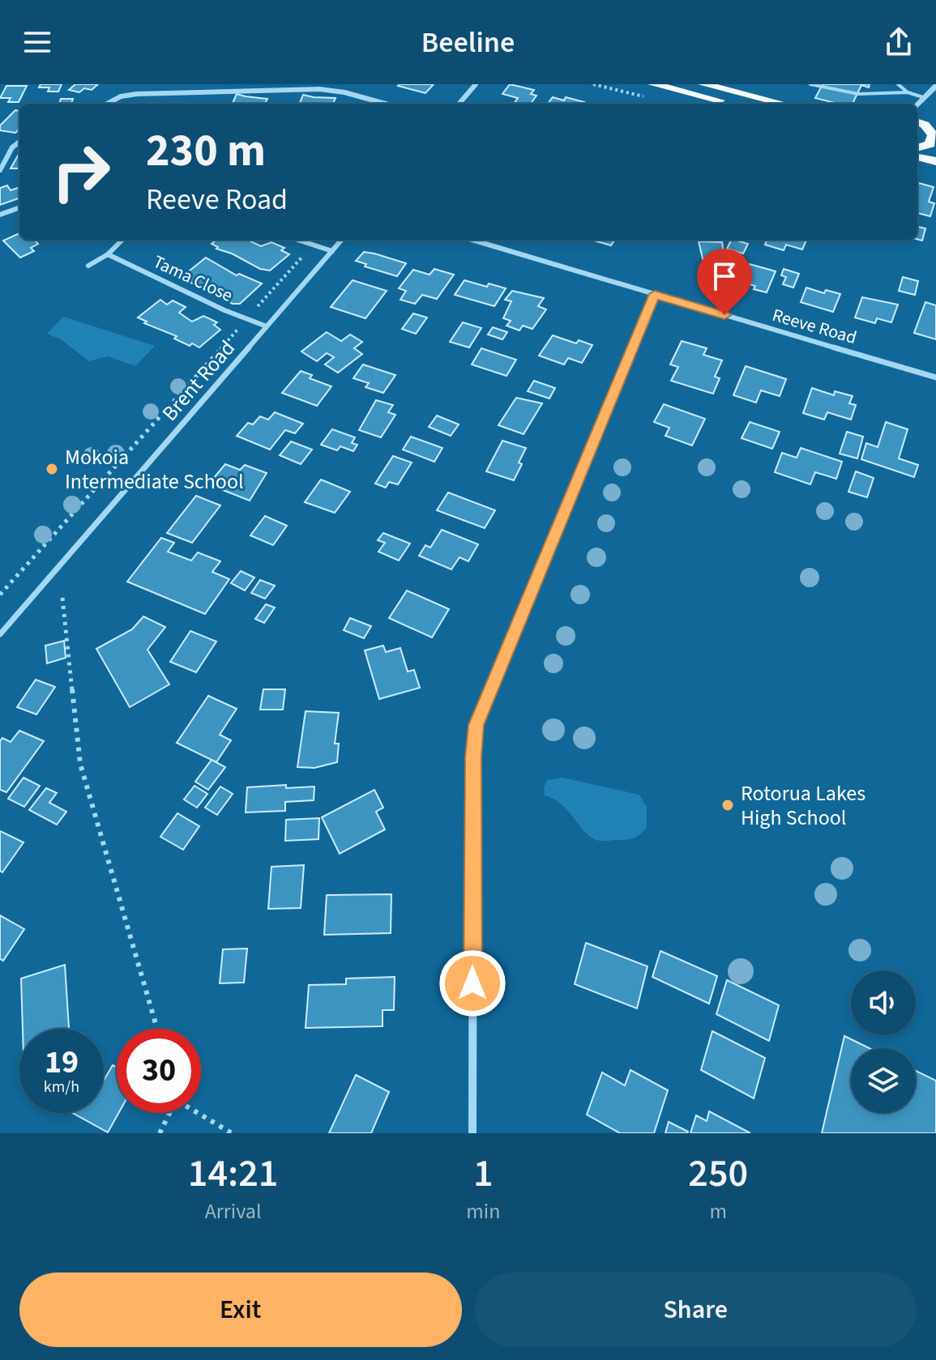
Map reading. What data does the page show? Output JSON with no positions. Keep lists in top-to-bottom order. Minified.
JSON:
{"streets":{"street":["Tama Close","Reeve Road","Brent Road"]},"crossings":[["Tama Close","Brent Road"]],"places":["Mokoia Intermediate School","Rotorua Lakes High School"],"page":{"header":"Beeline","turn":["230 m","Reeve Road"],"speed":"19 km/h","limit":"30","eta":["14:21","Arrival","1","min","250","m"],"buttons":["Exit","Share"]}}
